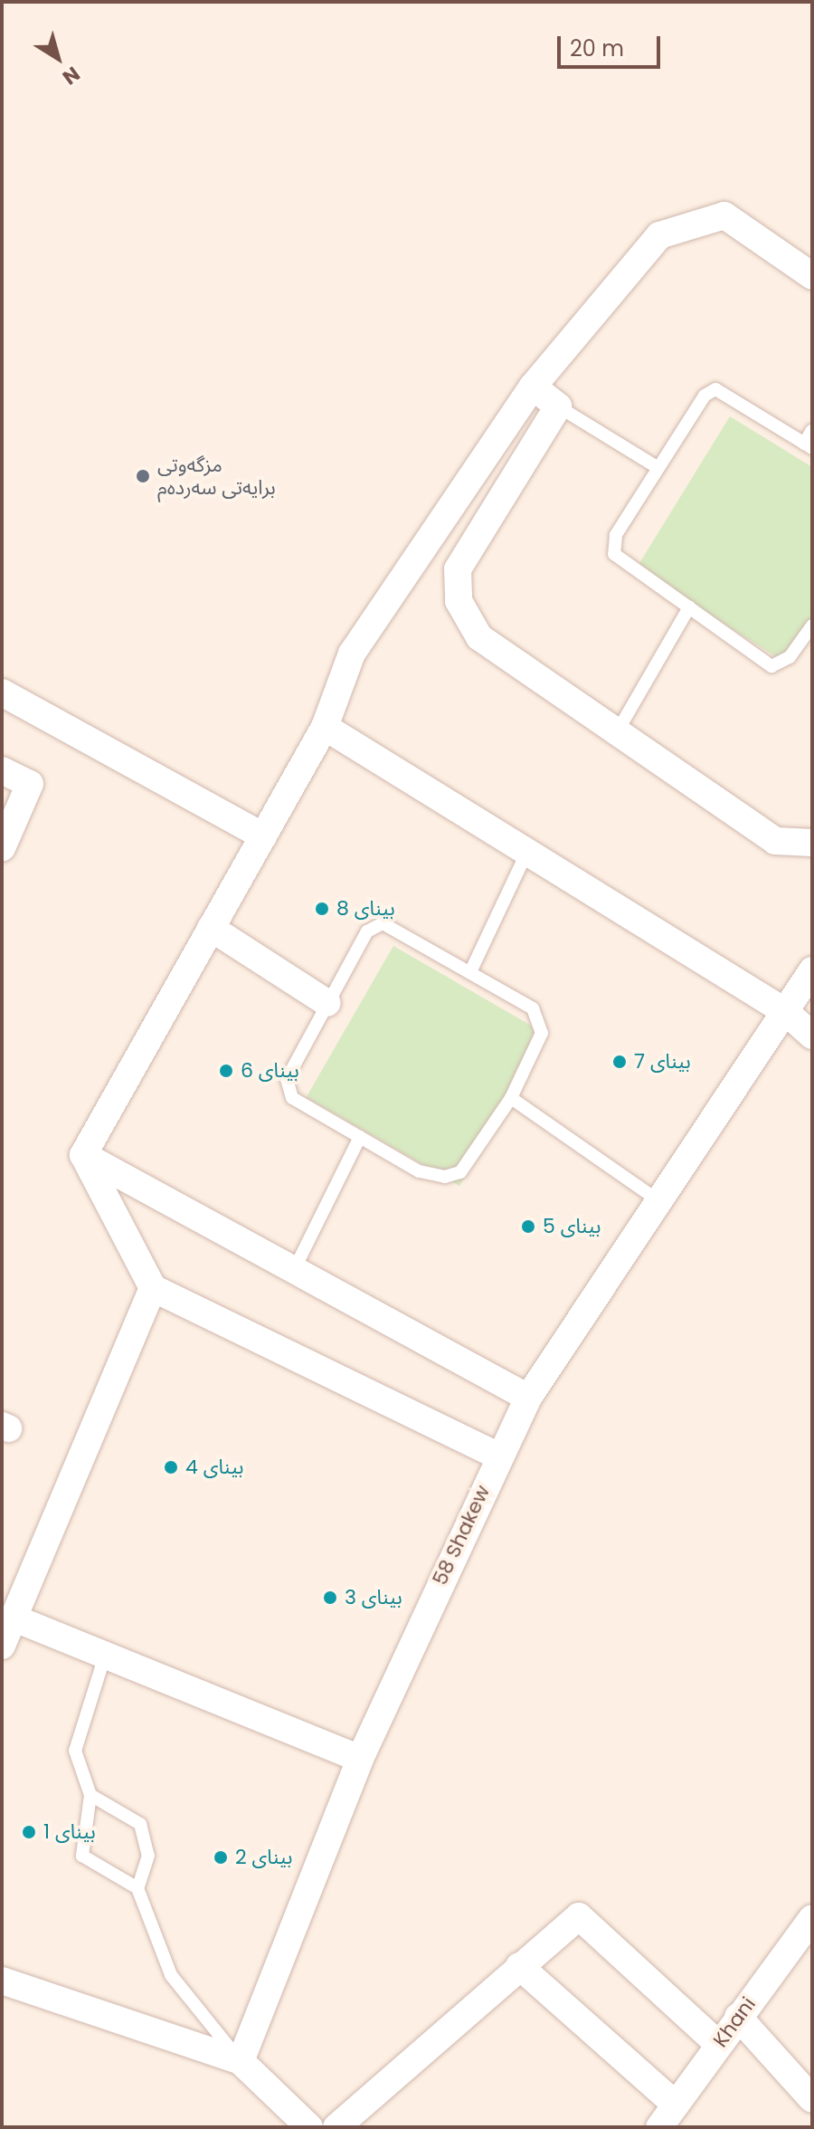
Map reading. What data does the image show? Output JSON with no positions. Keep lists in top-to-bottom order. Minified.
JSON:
{"streets":{"street":["58 Shakew","Khani"]},"places":["مزگەوتی برایەتی سەردەم","بيناى 8","بيناى 7","بيناى 6","بيناى 5","بيناى 4","بيناى 3","بيناى 1","بيناى 2"],"scale_bar":"20 m","north":"bottom right"}
